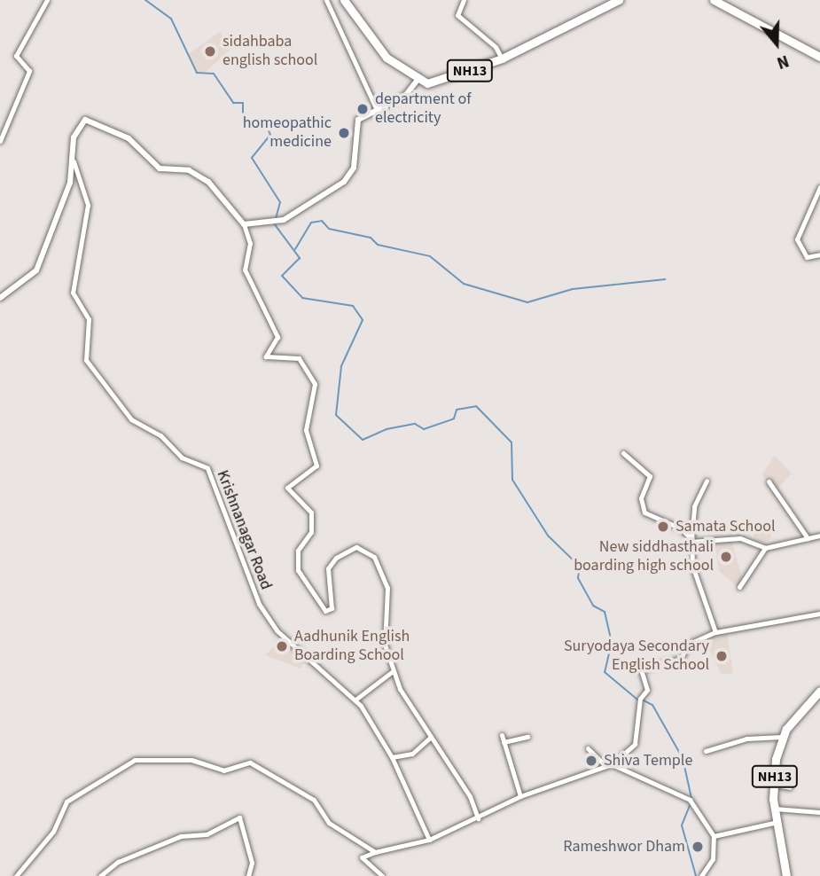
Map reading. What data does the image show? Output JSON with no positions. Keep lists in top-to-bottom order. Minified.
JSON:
{"streets":{"highway":["NH13"],"street":["Krishnanagar Road"]},"places":["sidahbaba english school","department of electricity","homeopathic medicine","Samata School","New siddhasthali boarding high school","Aadhunik English Boarding School","Suryodaya Secondary English School","Shiva Temple","Rameshwor Dham"],"north":"bottom"}
